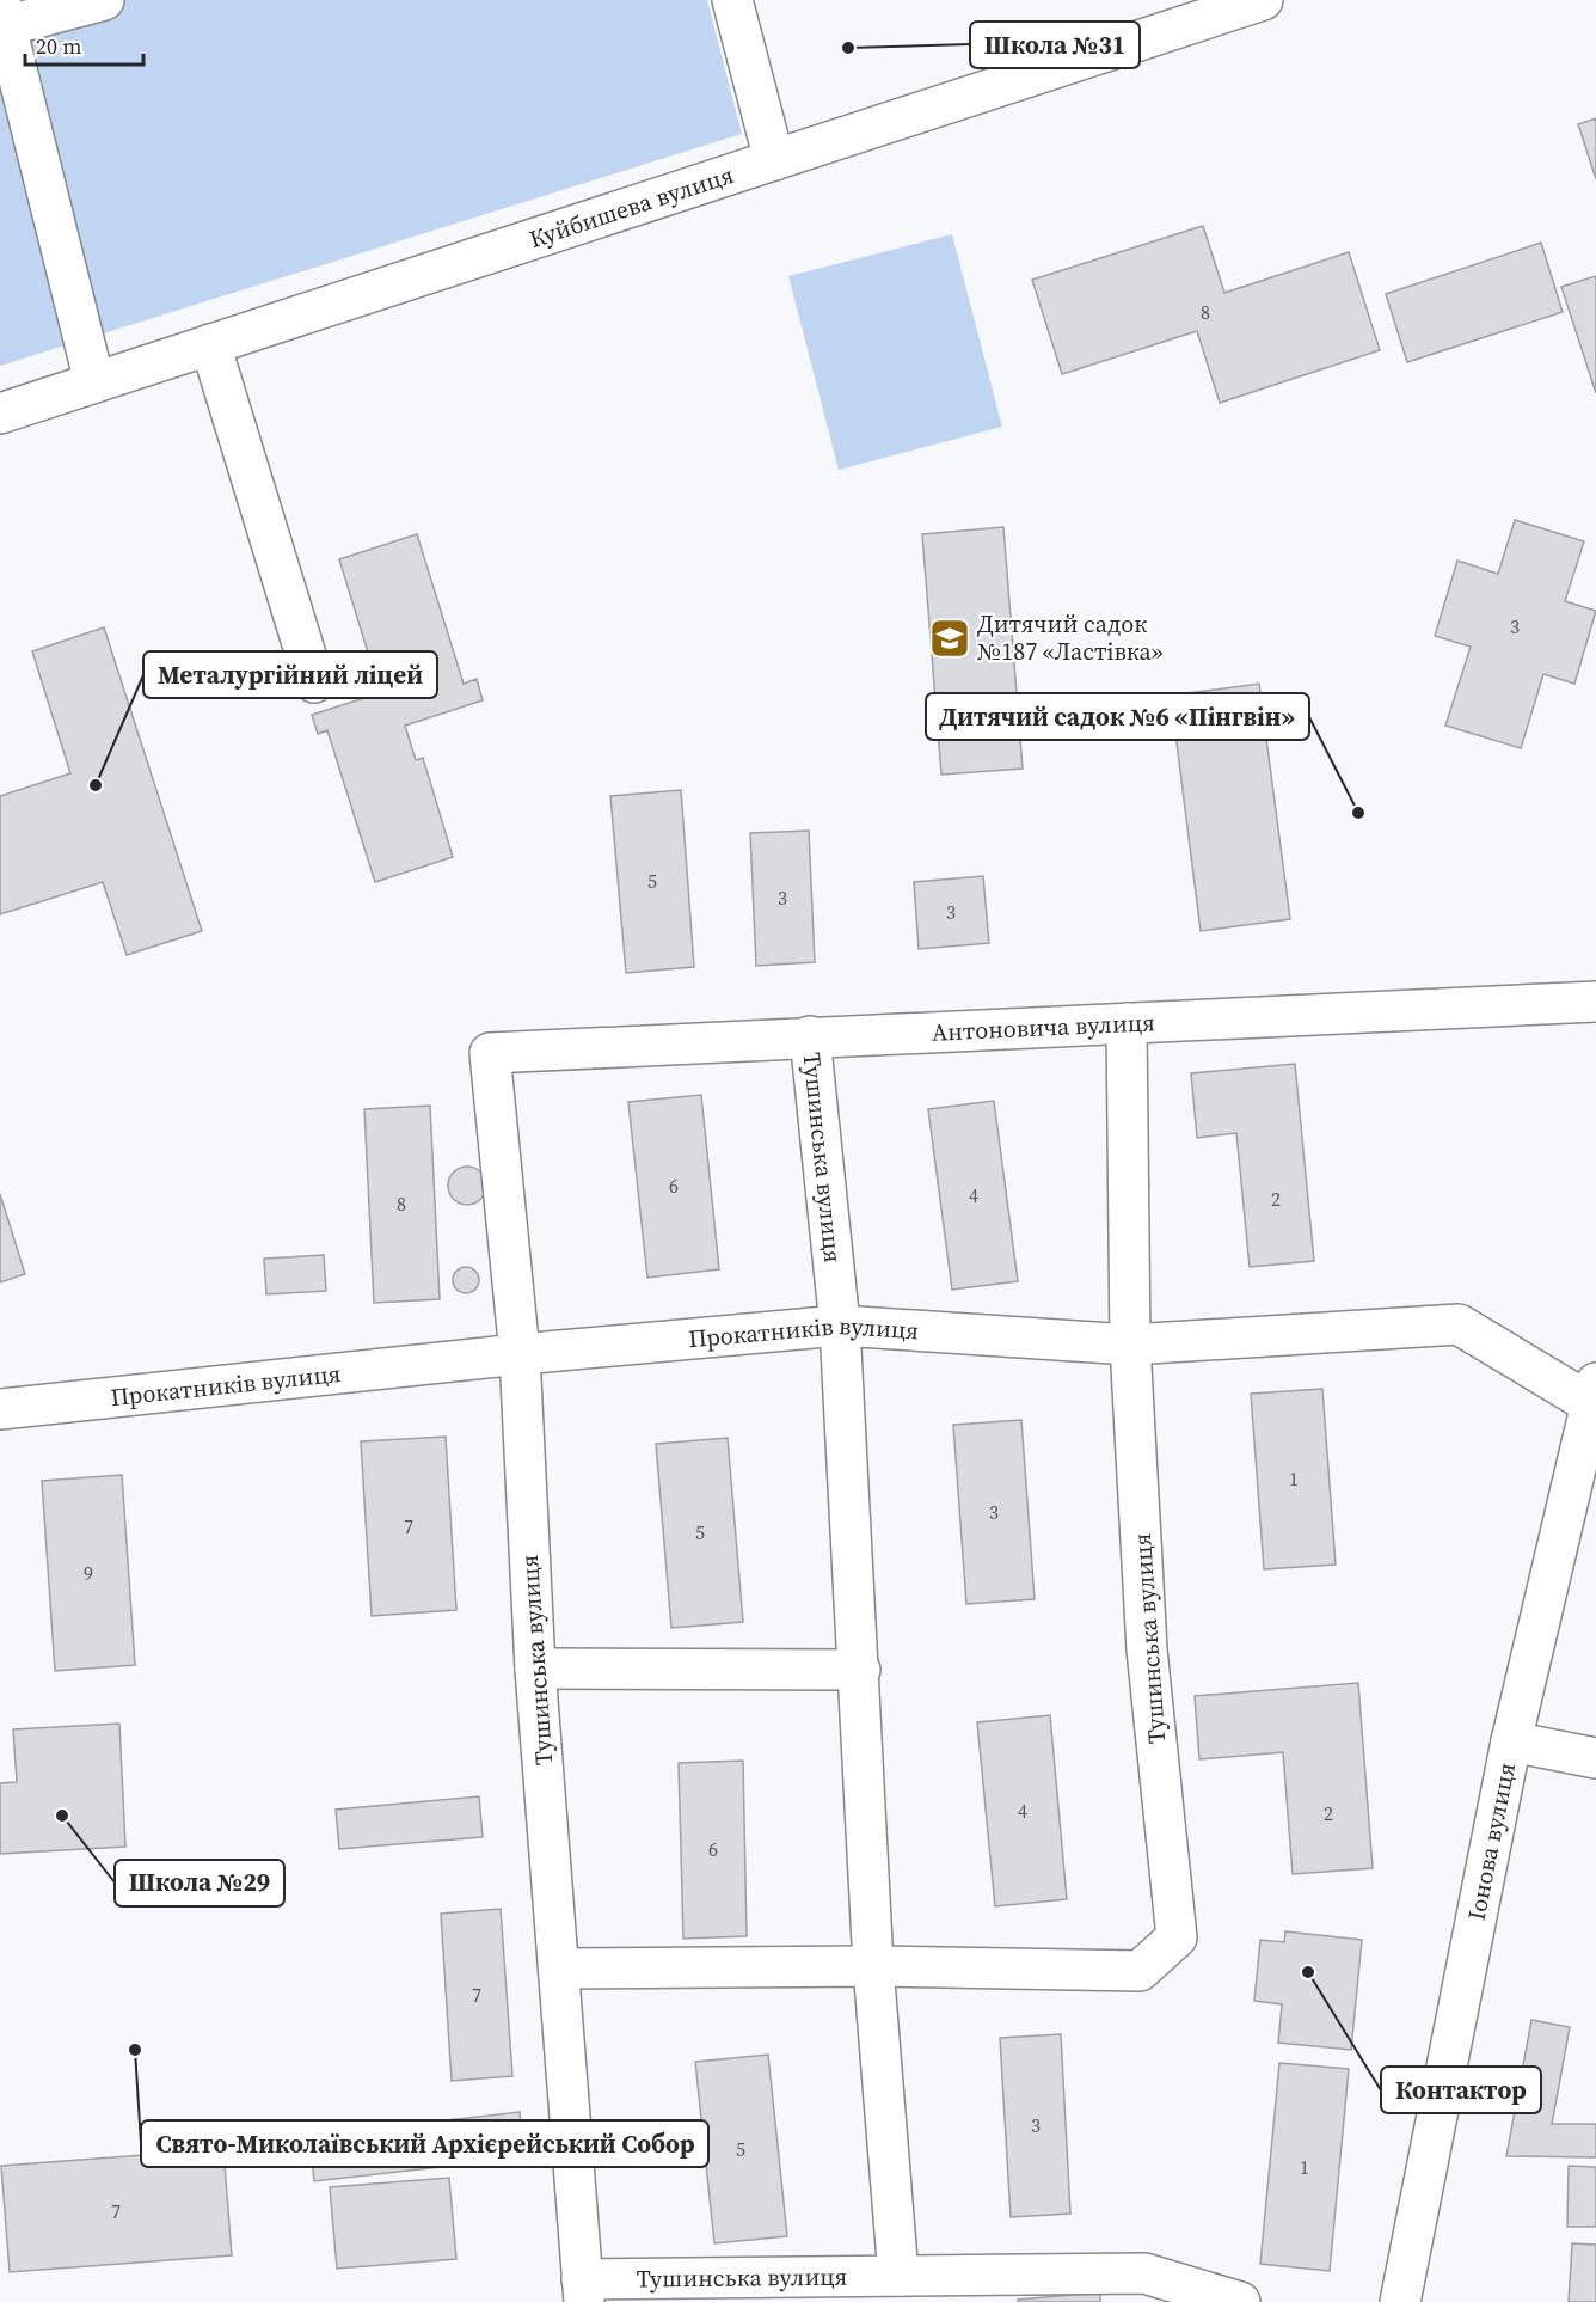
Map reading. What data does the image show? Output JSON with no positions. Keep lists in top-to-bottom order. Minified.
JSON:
{"streets":{"street":["Куйбишева вулиця","Антоновича вулиця","Тушинська вулиця","Прокатників вулиця","Іонова вулиця"]},"crossings":[["Антоновича вулиця","Тушинська вулиця"],["Тушинська вулиця","Прокатників вулиця"],["Прокатників вулиця","Іонова вулиця"]],"places":{"other":["Школа №31","Металургійний ліцей","Дитячий садок №6 «Пінгвін»","Школа №29","Контактор","Свято-Миколаївський Архієрейський Собор"],"school or university":["Дитячий садок №187 «Ластівка»"]},"house_numbers":["8","3","5","3","3","6","4","2","8","1","3","7","5","9","4","2","6","7","3","5","1","7"],"scale_bar":"20 m"}
